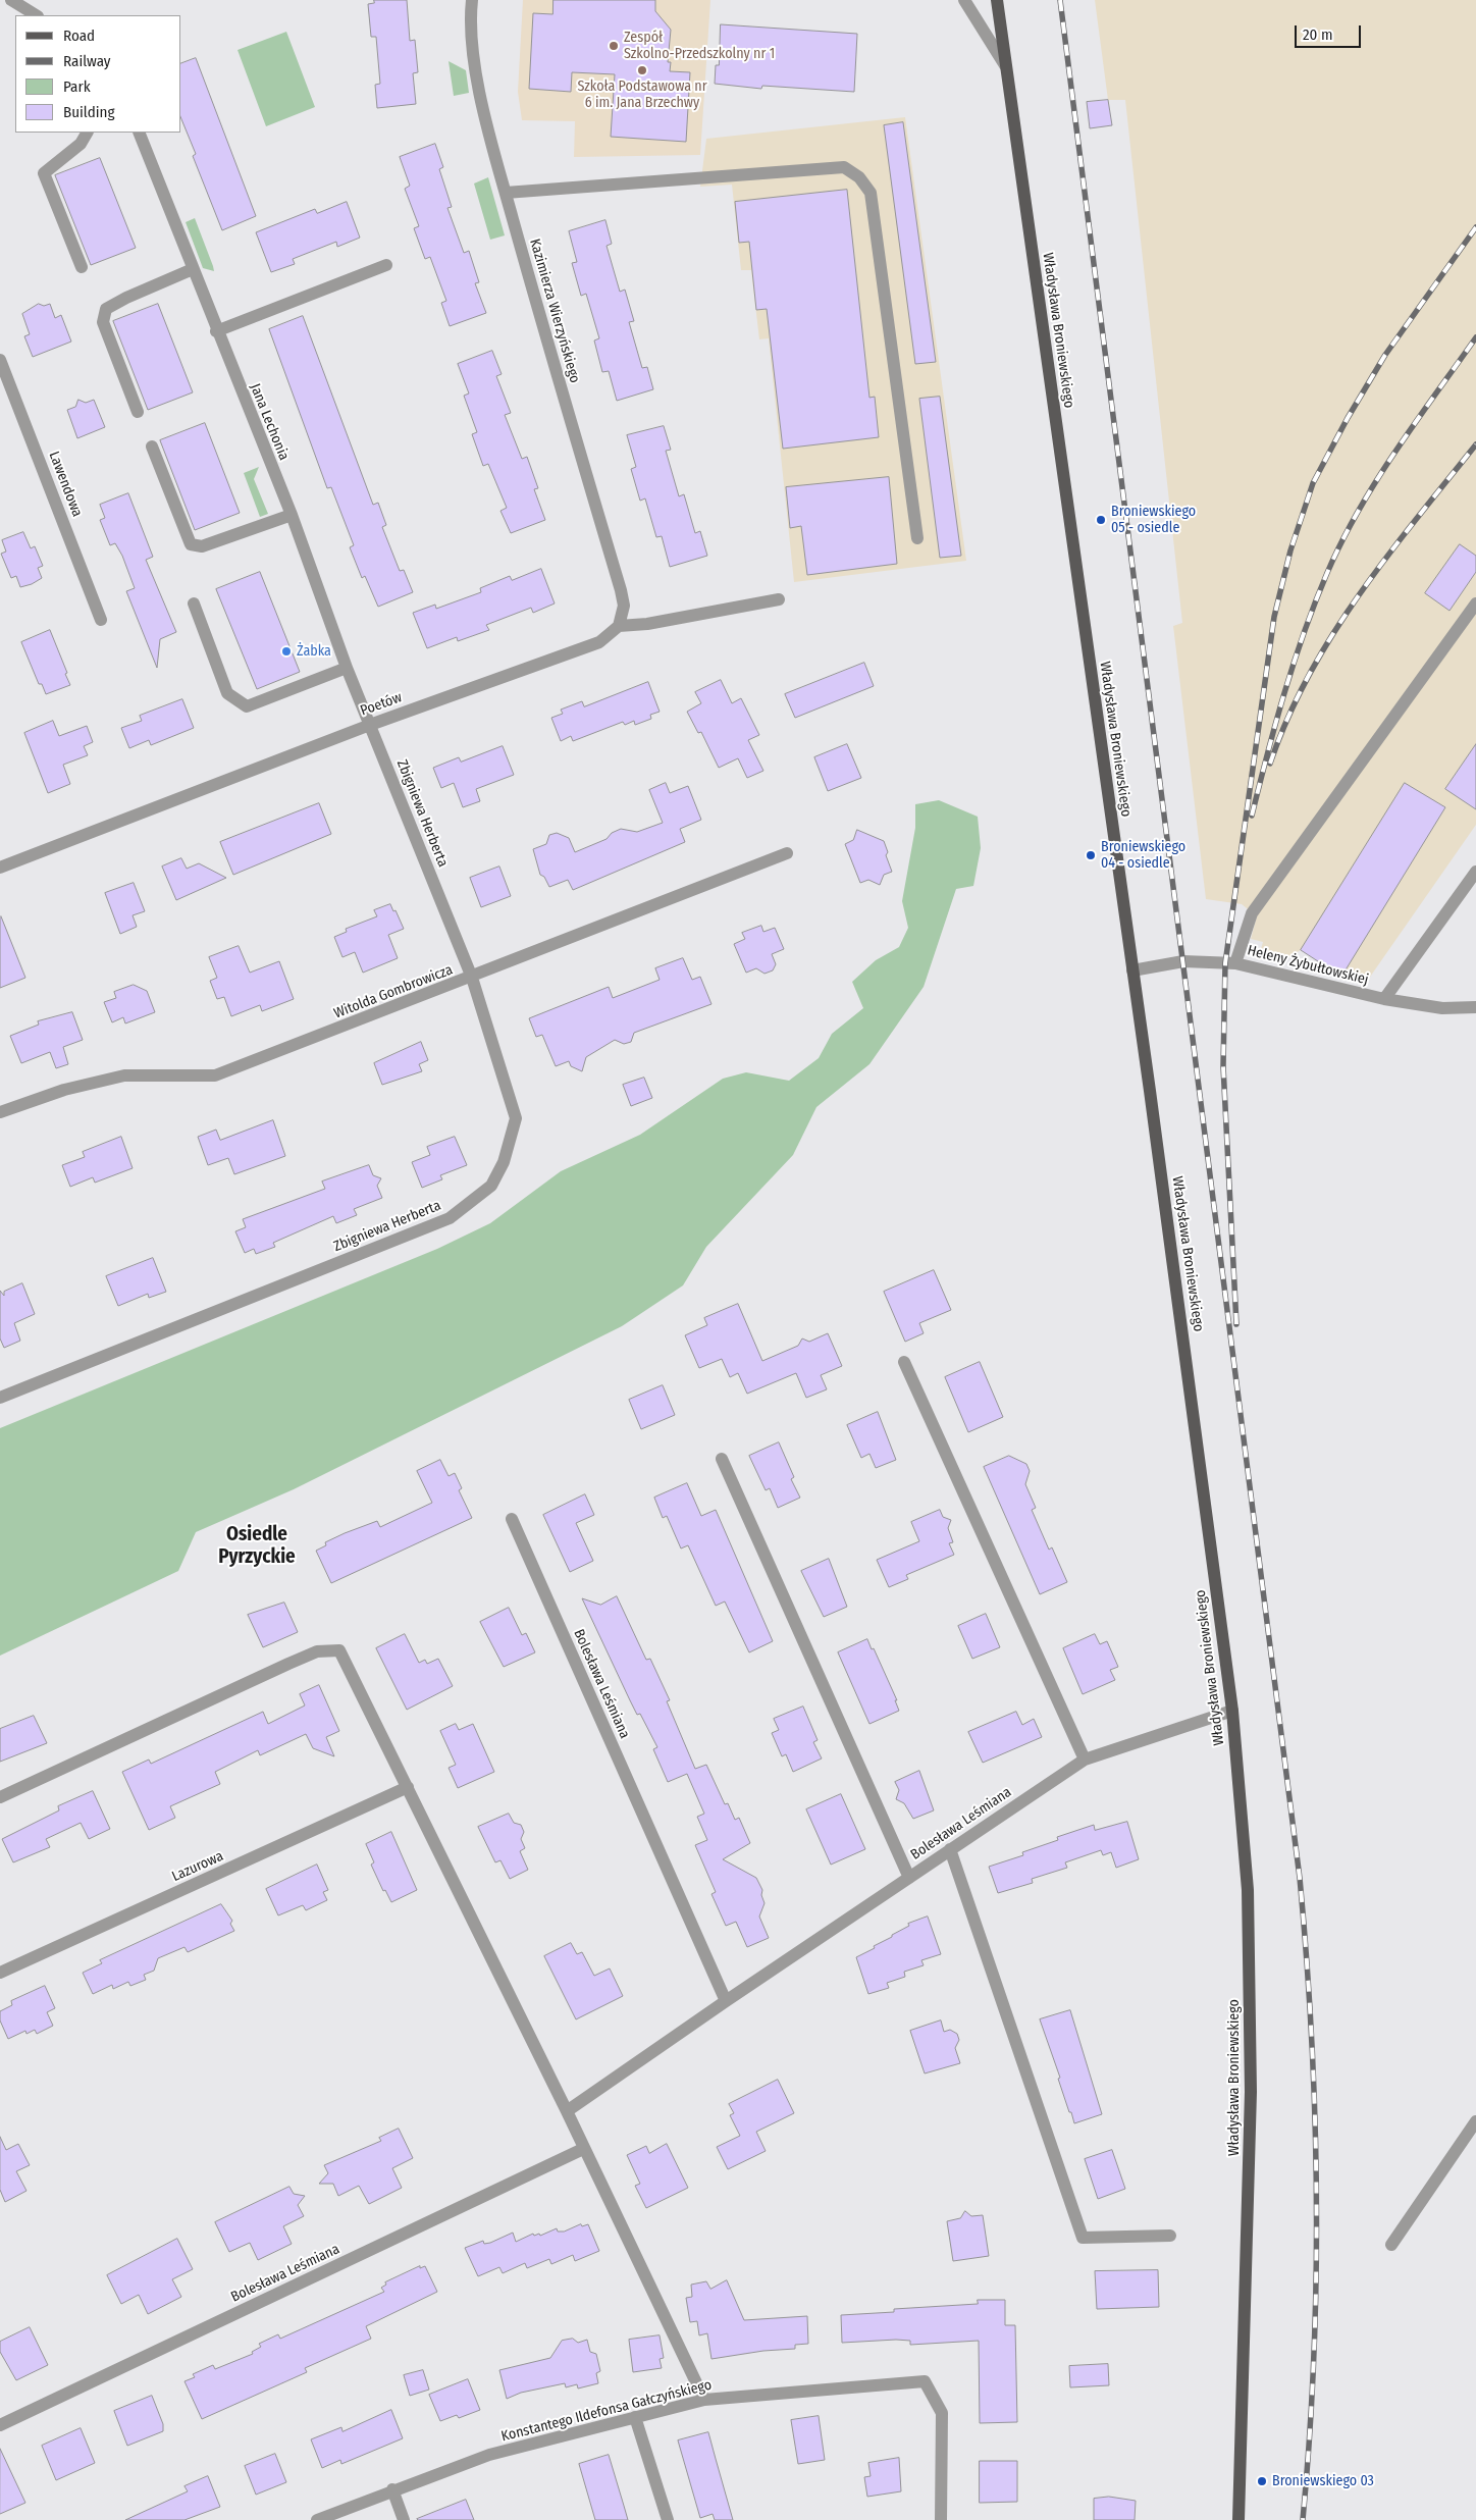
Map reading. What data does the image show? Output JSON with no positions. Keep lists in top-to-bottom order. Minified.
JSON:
{"streets":{"main road":["Władysława Broniewskiego"],"street":["Kazimierza Wierzyńskiego","Jana Lechonia","Lawendowa","Poetów","Zbigniewa Herberta","Heleny Żybułtowskiej","Witolda Gombrowicza","Bolesława Leśmiana","Lazurowa","Konstantego Ildefonsa Gałczyńskiego"]},"crossings":[["Kazimierza Wierzyńskiego","Poetów"],["Władysława Broniewskiego","Heleny Żybułtowskiej"],["Władysława Broniewskiego","Bolesława Leśmiana"],["Jana Lechonia","Poetów"],["Jana Lechonia","Zbigniewa Herberta"],["Poetów","Zbigniewa Herberta"],["Zbigniewa Herberta","Witolda Gombrowicza"]],"districts":["Osiedle Pyrzyckie"],"places":["Zespół Szkolno-Przedszkolny nr 1","Szkoła Podstawowa nr 6 im. Jana Brzechwy","Broniewskiego 05 - osiedle","Żabka","Broniewskiego 04 - osiedle","Broniewskiego 03"],"legend":["Road","Railway","Park","Building"],"scale_bar":"20 m"}
